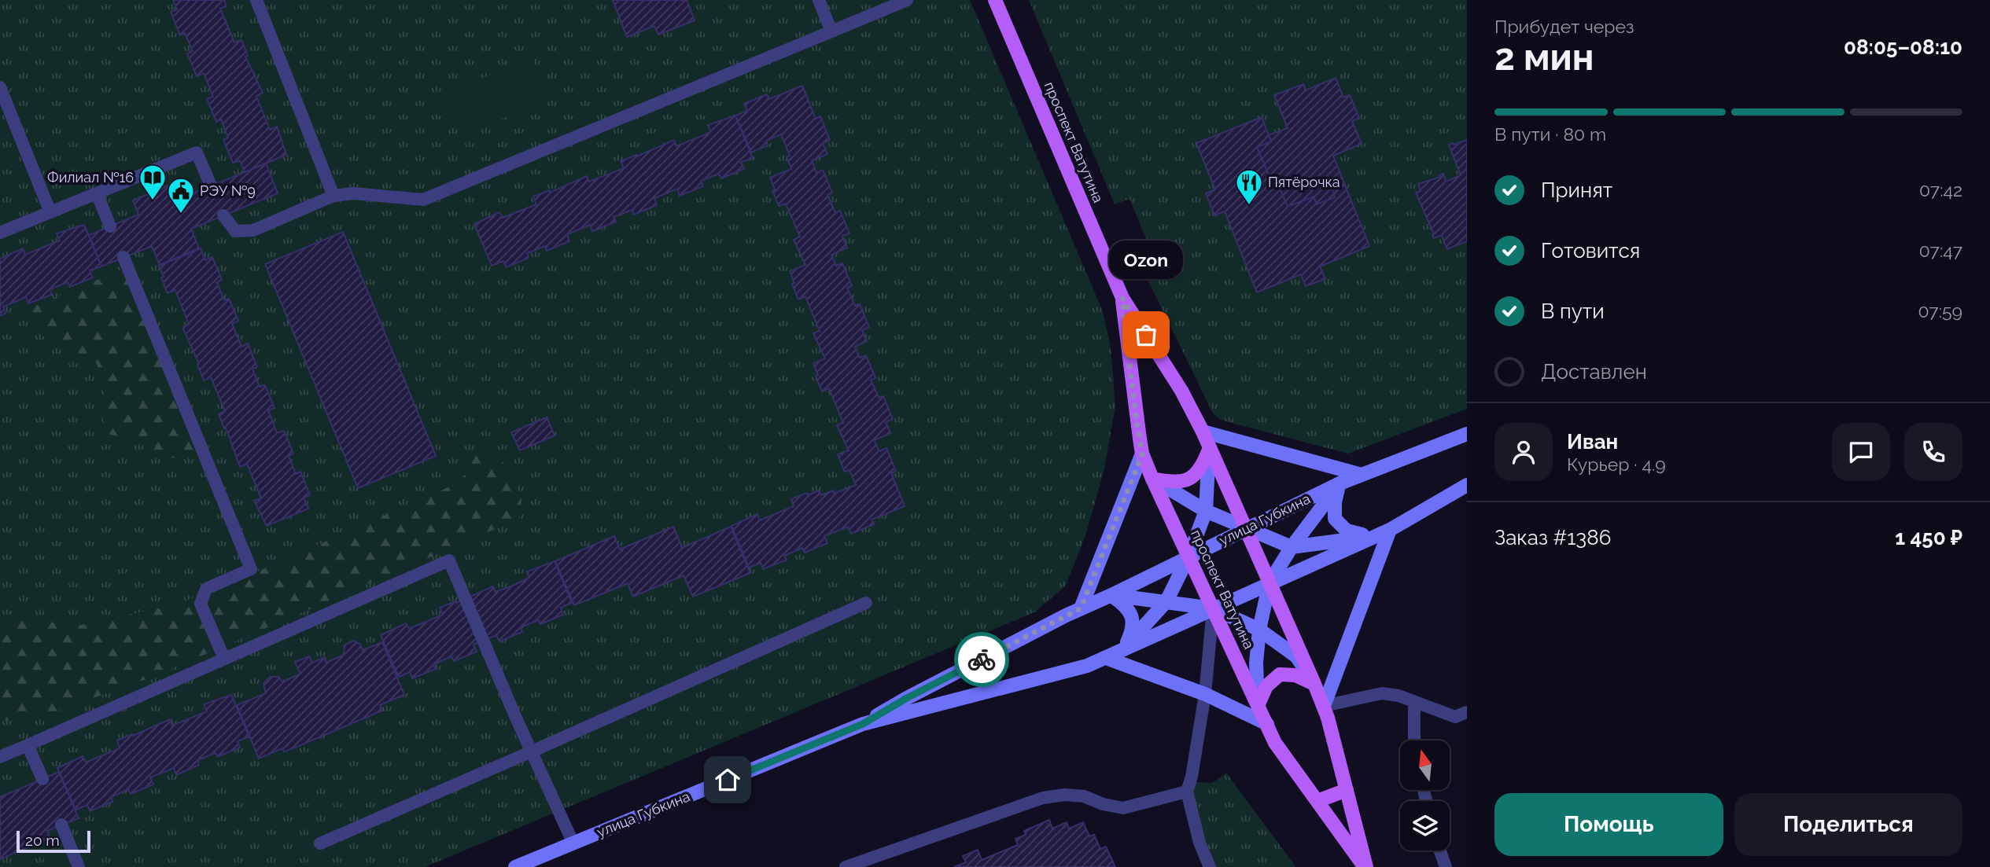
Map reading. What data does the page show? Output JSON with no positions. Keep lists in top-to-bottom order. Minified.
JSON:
{"streets":{"main road":["проспект Ватутина","улица Губкина"]},"crossings":[["проспект Ватутина","улица Губкина"]],"places":{"library":["Филиал №16"],"restaurant":["Пятёрочка"],"public building":["РЭУ №9"],"other":["Ozon"]},"scale_bar":"20 m","north":"top","page":{"heading":["2 мин","Прибудет через","08:05–08:10"],"panel":["Иван","Курьер · 4.9","Заказ #1386","1 450 ₽"],"bar":"В пути · 80 m","list":[["Принят","07:42"],["Готовится","07:47"],["В пути","07:59"],"Доставлен"],"bubble":"Ozon","buttons":["Помощь","Поделиться"],"scale":"20 m"}}
